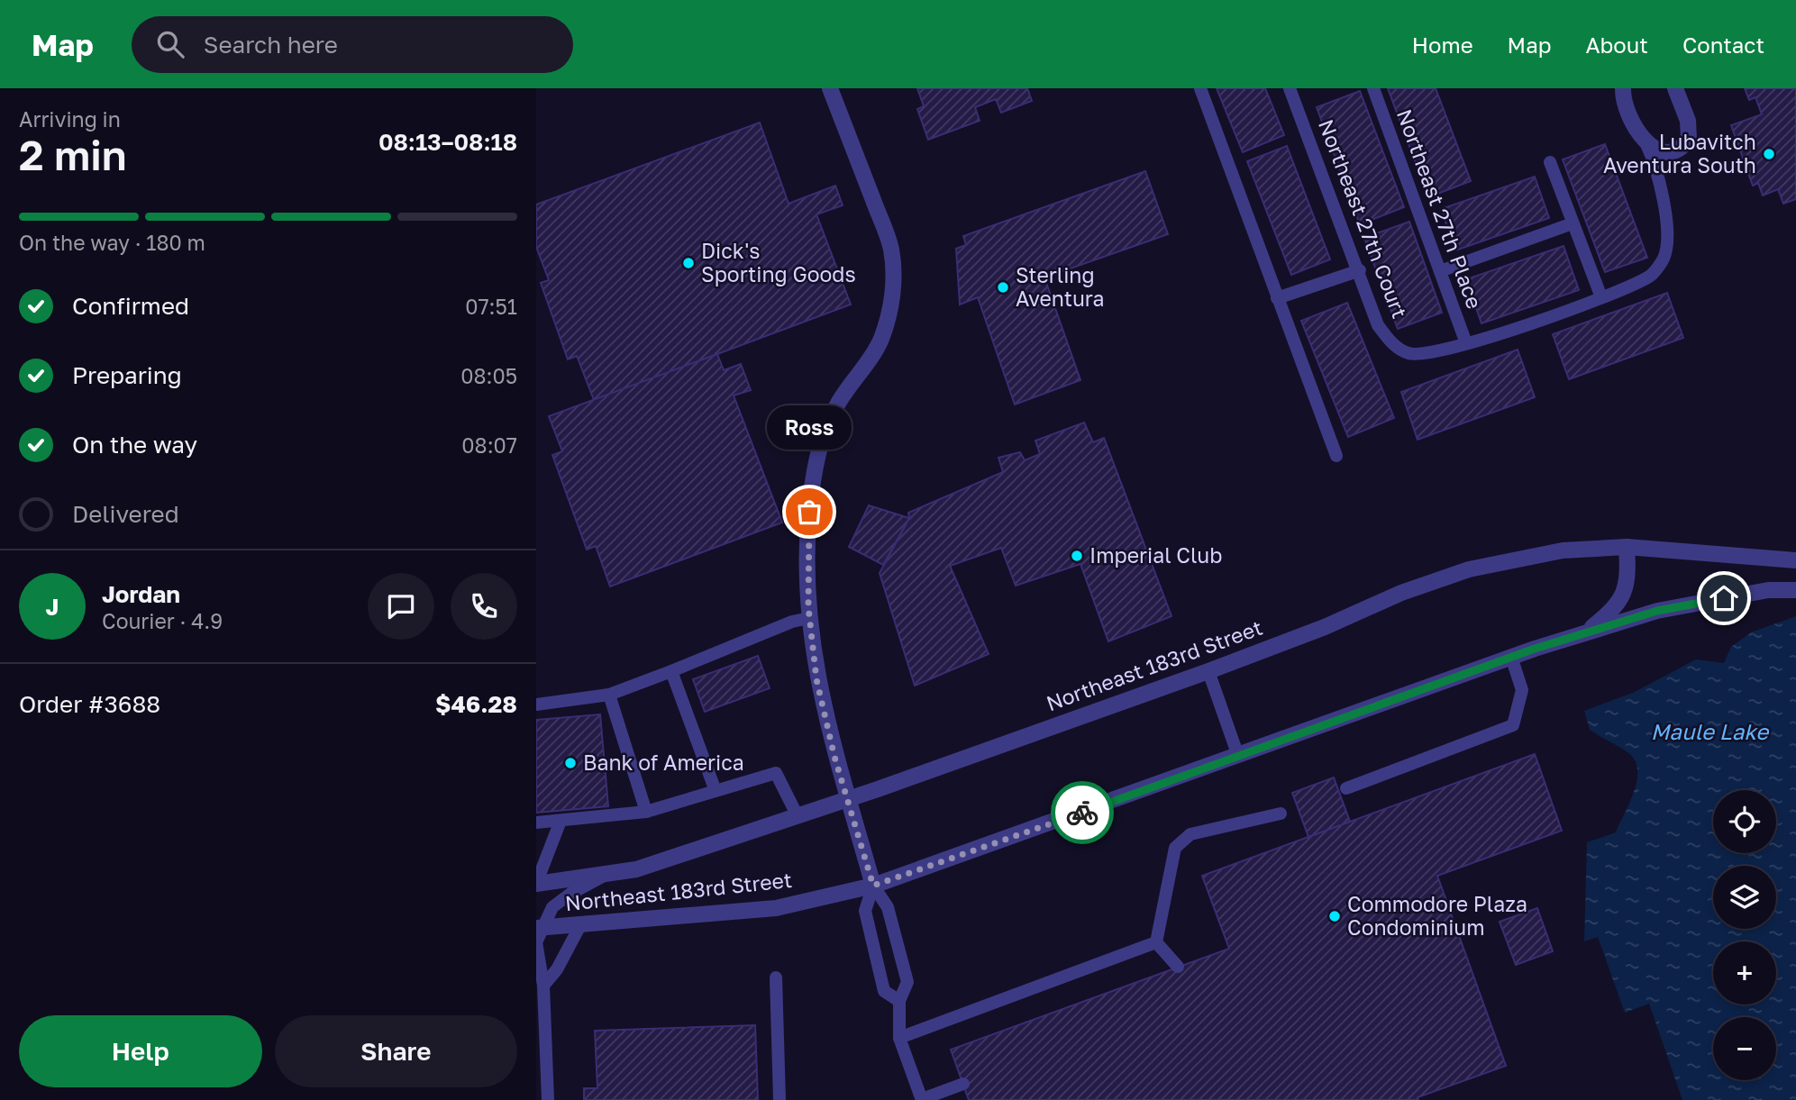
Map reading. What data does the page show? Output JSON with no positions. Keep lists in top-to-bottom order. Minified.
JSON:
{"streets":{"street":["Northeast 183rd Street"],"lane":["Northeast 27th Place","Northeast 27th Court"]},"crossings":[["Northeast 27th Place","Northeast 27th Court"]],"water":["Maule Lake"],"places":["Lubavitch Aventura South","Dick's Sporting Goods","Sterling Aventura","Ross","Imperial Club","Bank of America","Commodore Plaza Condominium"],"page":{"header":"Map","search":"Search here","nav":["Home","Map","About","Contact"],"heading":["2 min","Arriving in","08:13–08:18"],"panel":["Jordan","Courier · 4.9","Order #3688","$46.28"],"bar":"On the way · 180 m","list":[["Confirmed","07:51"],["Preparing","08:05"],["On the way","08:07"],"Delivered"],"bubble":"Ross","round":"J","map_buttons":["+","−"],"buttons":["Help","Share"]}}
